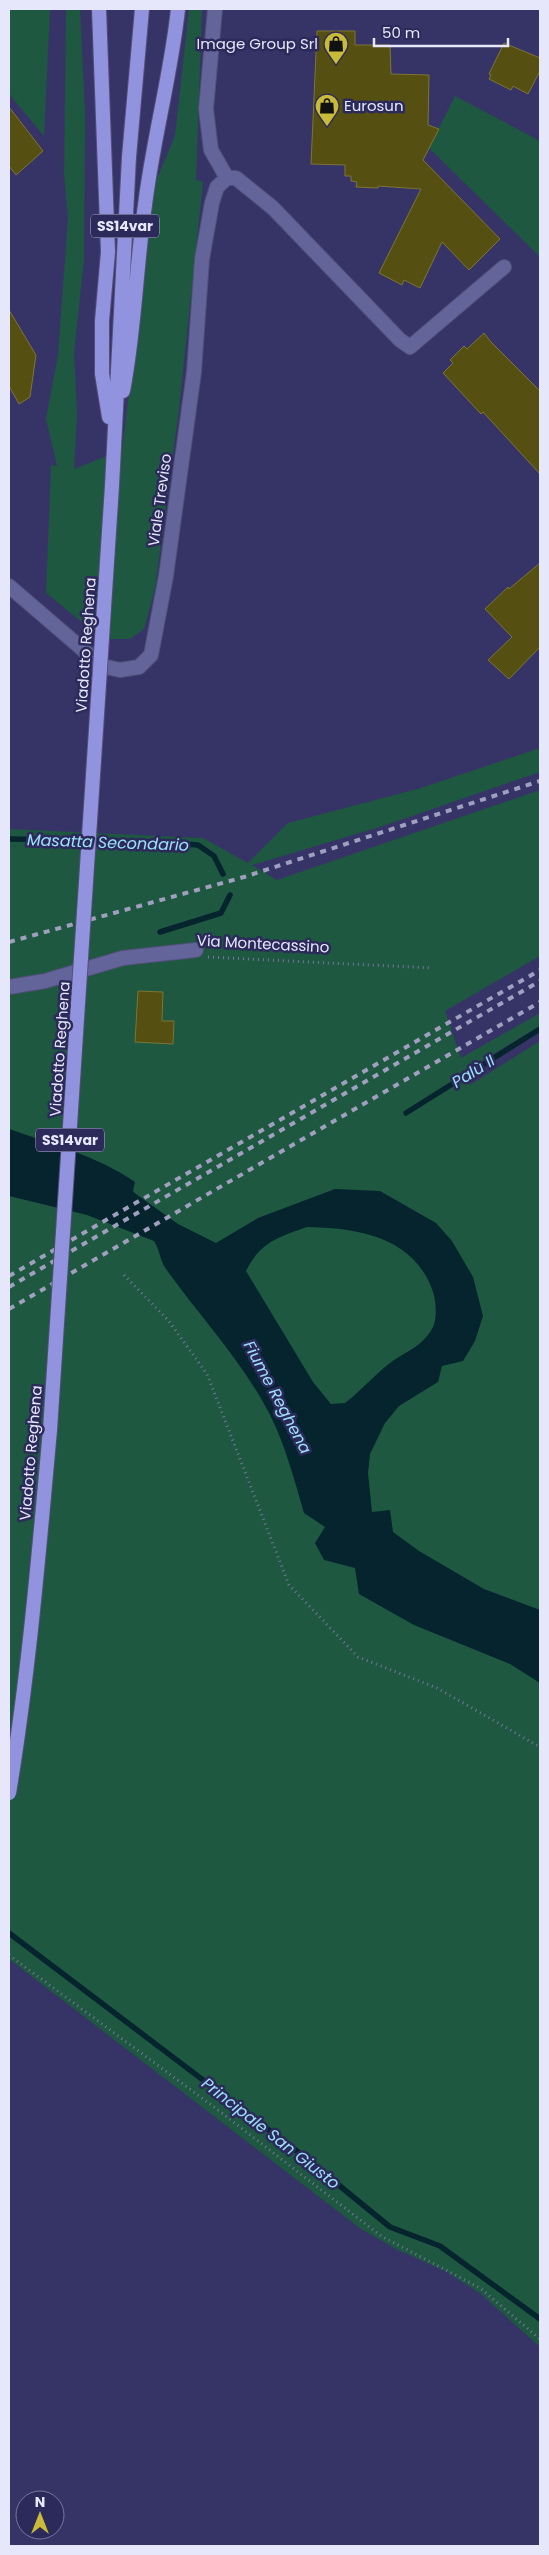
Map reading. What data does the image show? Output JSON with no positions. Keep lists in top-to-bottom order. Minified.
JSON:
{"streets":{"highway":["SS14var","Viadotto Reghena"],"street":["Viale Treviso","Via Montecassino"]},"crossings":[["SS14var","Viadotto Reghena"]],"water":["Masatta Secondario","Palù II","Fiume Reghena","Principale San Giusto"],"places":{"shop":["Image Group Srl","Eurosun"]},"scale_bar":"50 m","north":"top"}
